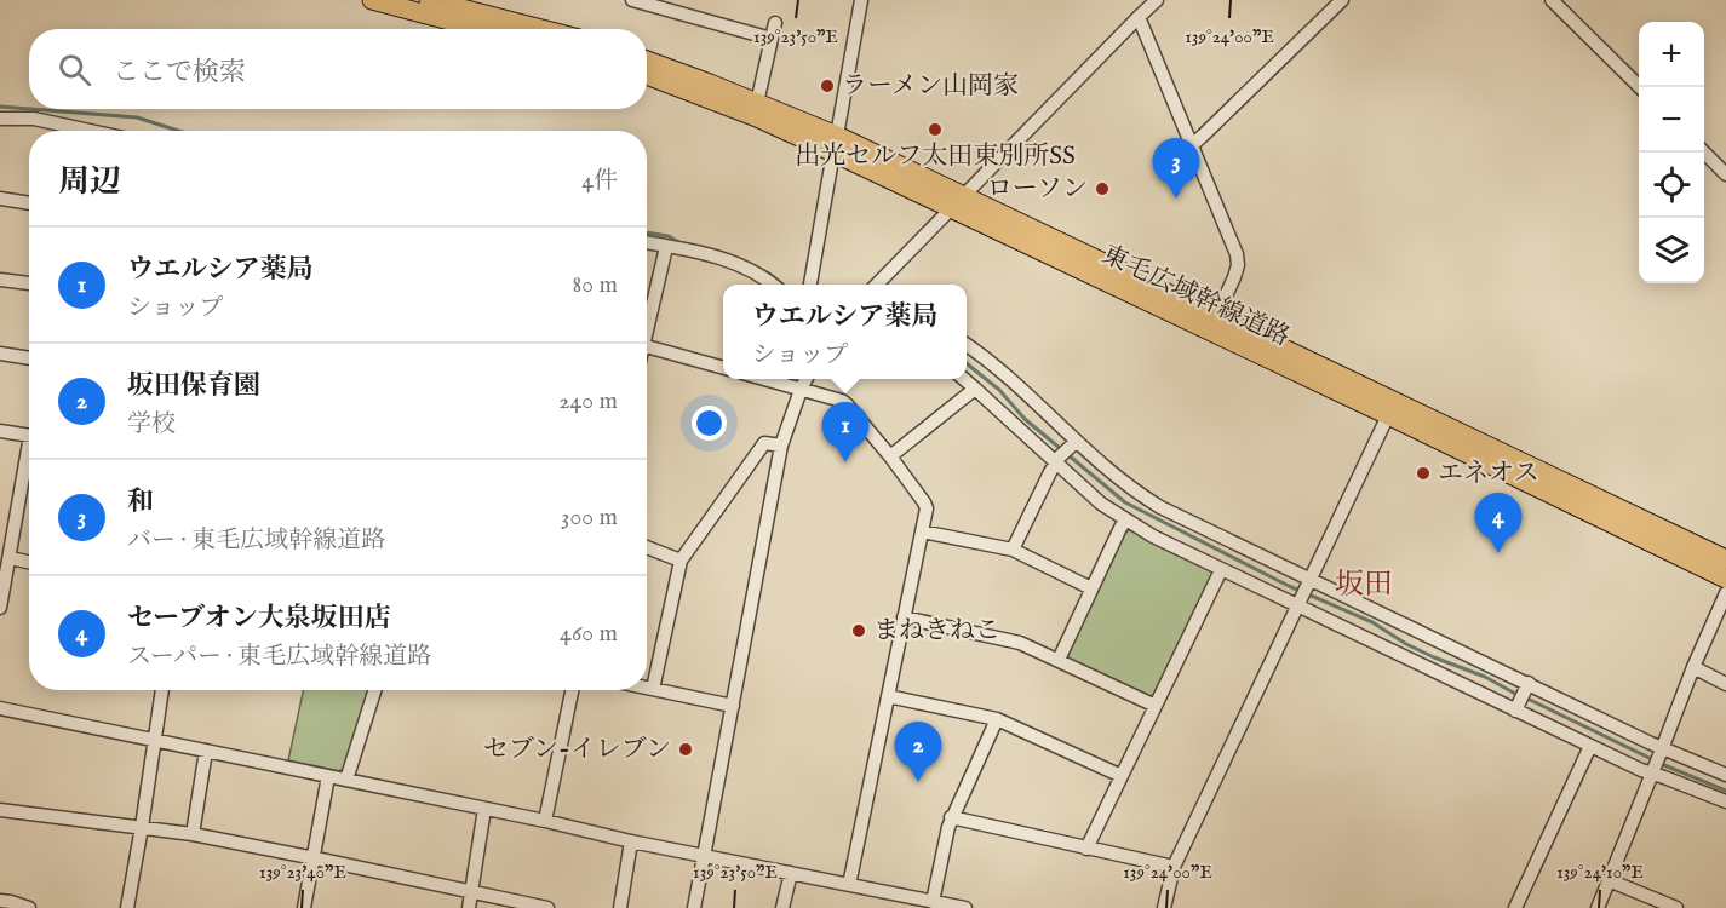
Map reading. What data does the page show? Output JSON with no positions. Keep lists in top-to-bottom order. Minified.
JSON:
{"streets":{"highway":["東毛広域幹線道路"]},"districts":["坂田"],"places":["ラーメン山岡家","出光セルフ太田東別所SS","ローソン","エネオス","まねきねこ","セブン-イレブン"],"page":{"map_buttons":["+","−"],"search":"ここで検索","heading":["周辺","4件"],"pins":["3","1","4","2"],"list":[{"mark":"1","name":"ウエルシア薬局","note":"ショップ","value":"80 m"},{"mark":"2","name":"坂田保育園","note":"学校","value":"240 m"},{"mark":"3","name":"和","note":"バー · 東毛広域幹線道路","value":"300 m"},{"mark":"4","name":"セーブオン大泉坂田店","note":"スーパー · 東毛広域幹線道路","value":"460 m"}],"popup":["ウエルシア薬局","ショップ"]},"coordinates":["139°23'50\"E","139°24'00\"E","139°23'40\"E","139°24'10\"E"]}
